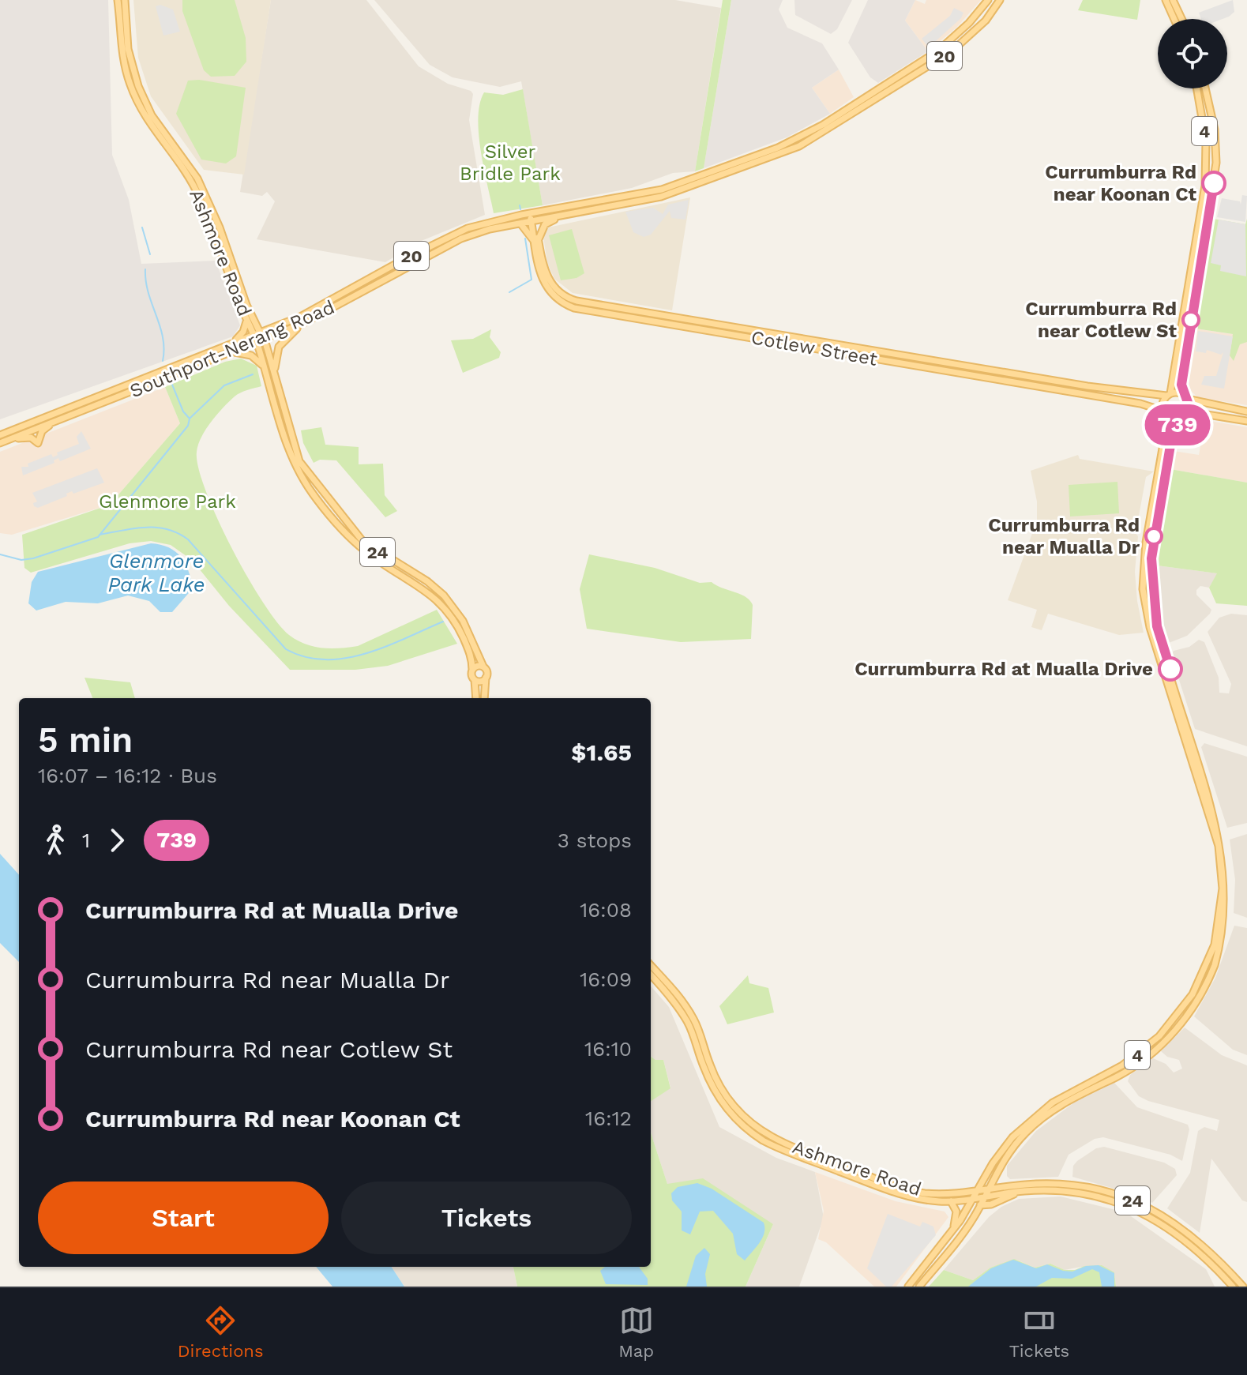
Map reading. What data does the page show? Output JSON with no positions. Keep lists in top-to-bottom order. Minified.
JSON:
{"streets":{"main road":["20","4","Ashmore Road","Cotlew Street","Southport-Nerang Road","24"]},"crossings":[["4","Ashmore Road"],["4","Cotlew Street"],["Ashmore Road","Southport-Nerang Road"],["Ashmore Road","24"],["Cotlew Street","Southport-Nerang Road"]],"water":["Glenmore Park Lake"],"parks":["Silver Bridle Park","Glenmore Park"],"places":["Currumburra Rd near Koonan Ct","Currumburra Rd near Cotlew St","Currumburra Rd near Mualla Dr","Currumburra Rd at Mualla Drive"],"lines":["bus line 739"],"page":{"on_map":"739","heading":["5 min","16:07 – 16:12 · Bus","$1.65"],"legs":["1","739","3 stops"],"list":[{"name":"Currumburra Rd at Mualla Drive","value":"16:08"},{"name":"Currumburra Rd near Mualla Dr","value":"16:09"},{"name":"Currumburra Rd near Cotlew St","value":"16:10"},{"name":"Currumburra Rd near Koonan Ct","value":"16:12"}],"buttons":["Start","Tickets"],"tabs":["Directions","Map","Tickets"]}}
